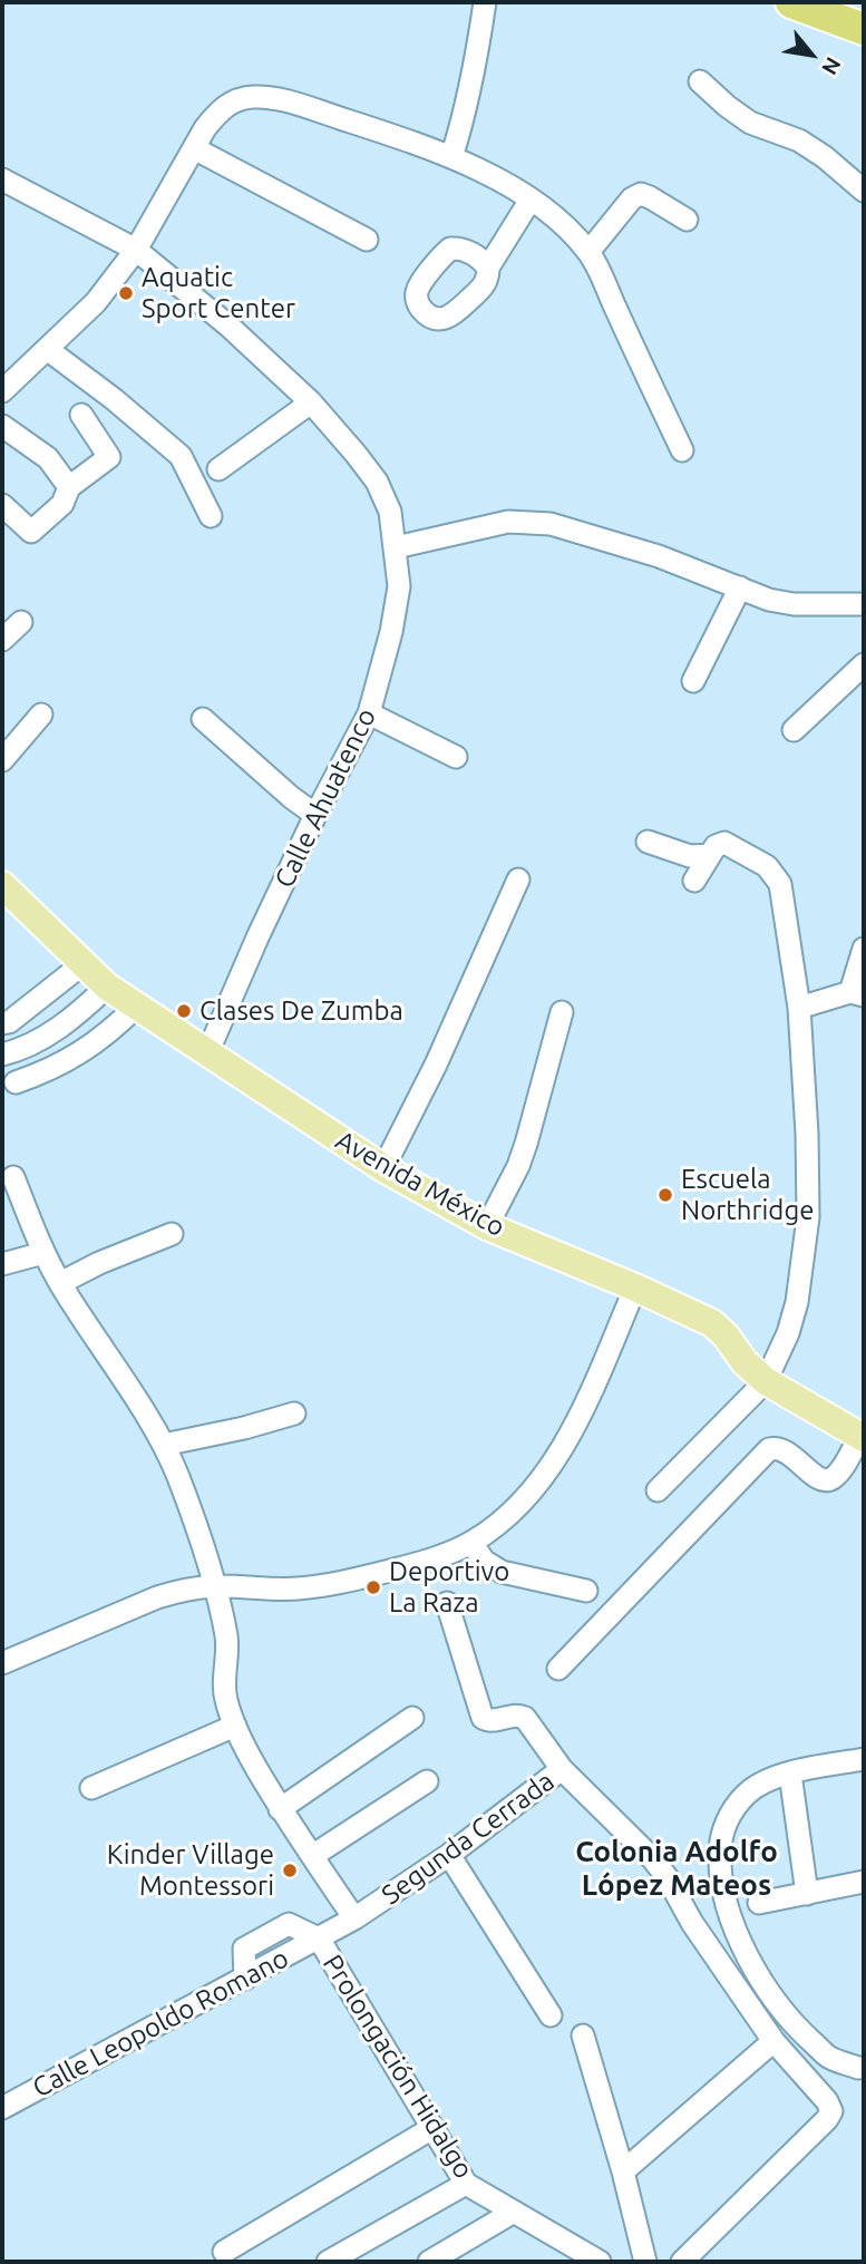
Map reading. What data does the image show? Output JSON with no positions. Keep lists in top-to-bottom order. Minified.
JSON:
{"streets":{"main road":["Avenida México"],"street":["Calle Ahuatenco","Segunda Cerrada","Calle Leopoldo Romano","Prolongación Hidalgo"]},"crossings":[["Calle Ahuatenco","Avenida México"],["Segunda Cerrada","Calle Leopoldo Romano"],["Segunda Cerrada","Prolongación Hidalgo"],["Calle Leopoldo Romano","Prolongación Hidalgo"]],"districts":["Colonia Adolfo López Mateos"],"places":["Aquatic Sport Center","Clases De Zumba","Escuela Northridge","Deportivo La Raza","Kinder Village Montessori"],"north":"bottom right"}
